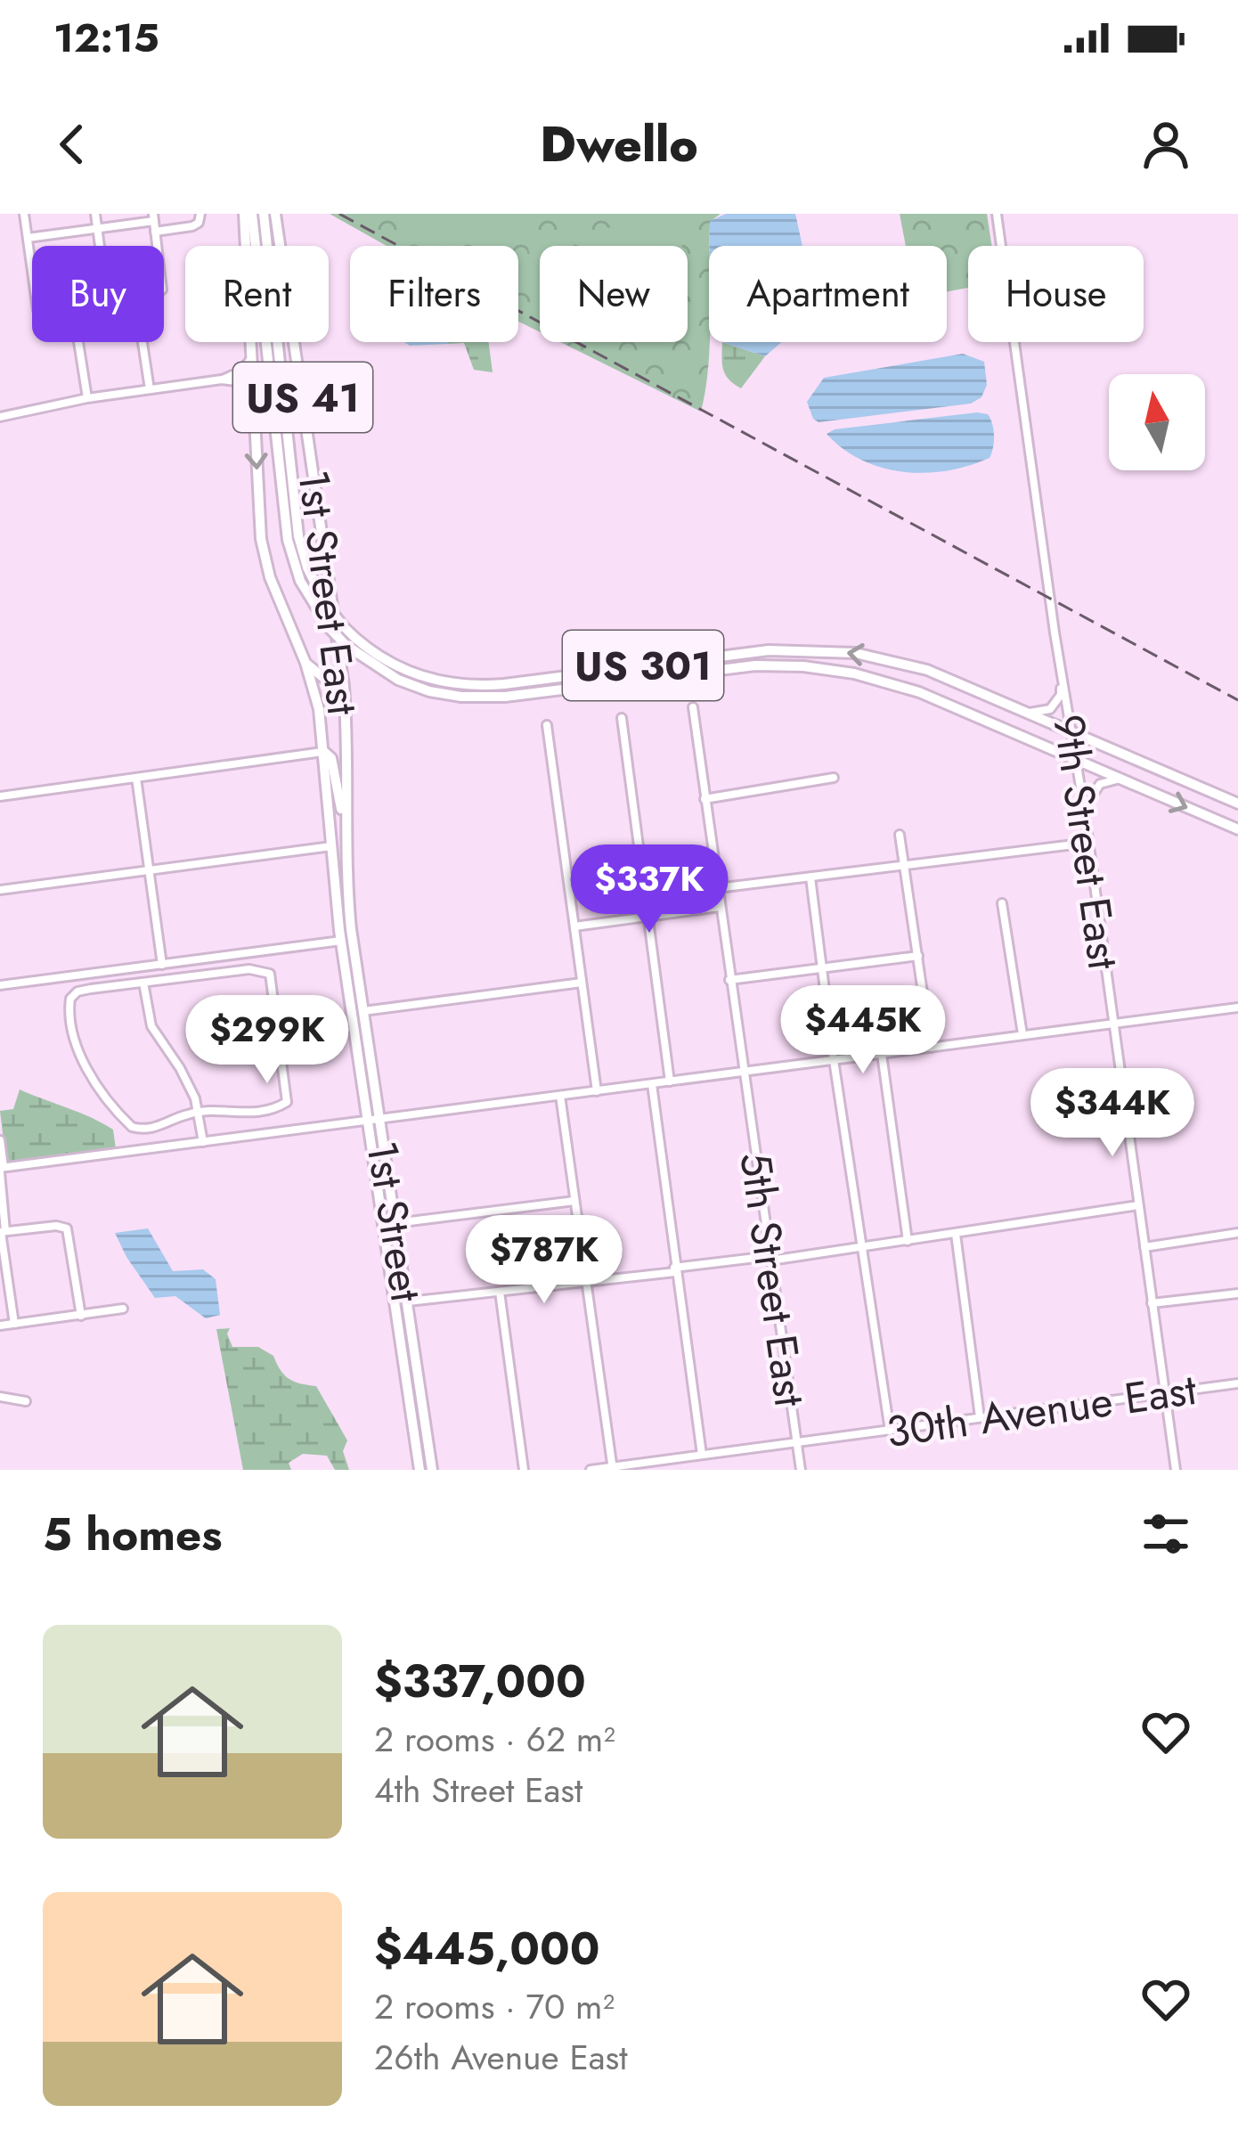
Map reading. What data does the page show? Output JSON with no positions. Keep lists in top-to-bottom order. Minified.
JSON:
{"streets":{"main road":["US 41","1st Street East","US 301","1st Street"],"street":["9th Street East","5th Street East","30th Avenue East"]},"crossings":[["US 41","US 301"],["US 41","1st Street"],["1st Street East","1st Street"],["US 301","9th Street East"],["9th Street East","30th Avenue East"],["5th Street East","30th Avenue East"]],"north":"top","page":{"status":"12:15","header":"Dwello","chip":["Buy","Rent","Filters","New","Apartment","House"],"price":["$337K","$445K","$299K","$344K","$787K"],"heading":"5 homes","list":[{"name":"$337,000","note":"2 rooms · 62 m² · 4th Street East"},{"name":"$445,000","note":"2 rooms · 70 m² · 26th Avenue East"}]}}
